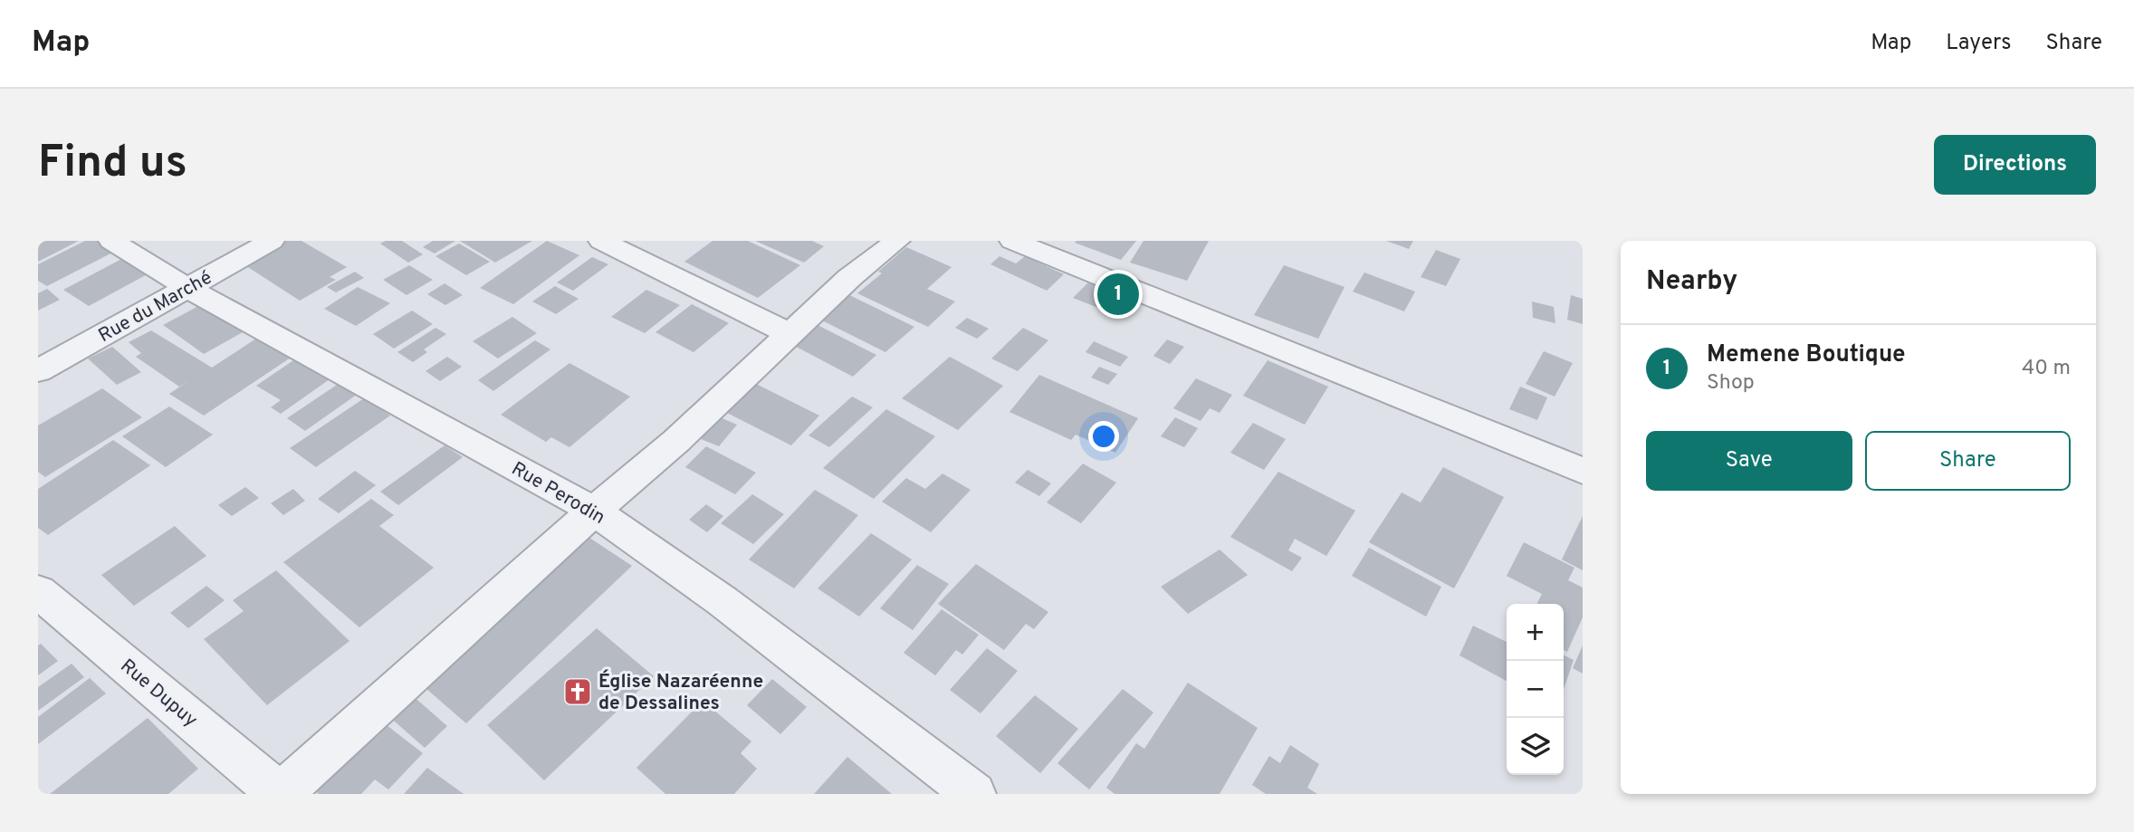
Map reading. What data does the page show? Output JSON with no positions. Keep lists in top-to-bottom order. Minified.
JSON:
{"streets":{"street":["Rue du Marché","Rue Perodin","Rue Dupuy"]},"crossings":[["Rue du Marché","Rue Perodin"]],"places":{"church":["Église Nazaréenne de Dessalines"]},"page":{"header":"Map","nav":["Map","Layers","Share"],"buttons":["Directions",["Save","Share"]],"title":"Find us","heading":"Nearby","pins":"1","list":[{"mark":"1","name":"Memene Boutique","note":"Shop","value":"40 m"}],"map_buttons":["+","−"]}}
